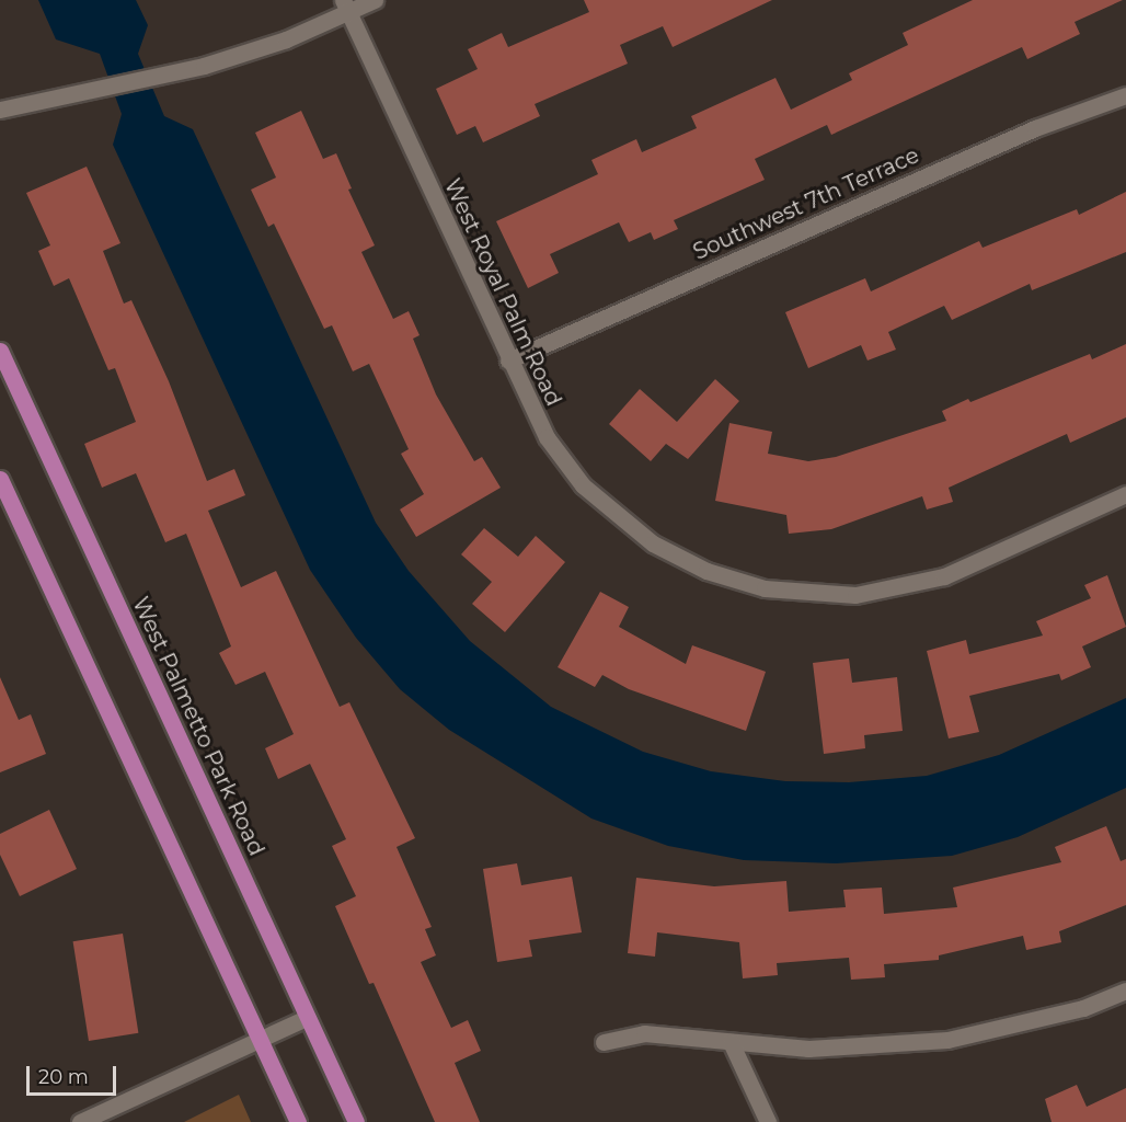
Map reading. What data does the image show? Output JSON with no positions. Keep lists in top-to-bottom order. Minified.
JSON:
{"streets":{"main road":["West Palmetto Park Road"],"street":["Southwest 7th Terrace","West Royal Palm Road"]},"crossings":[["Southwest 7th Terrace","West Royal Palm Road"]],"scale_bar":"20 m"}
